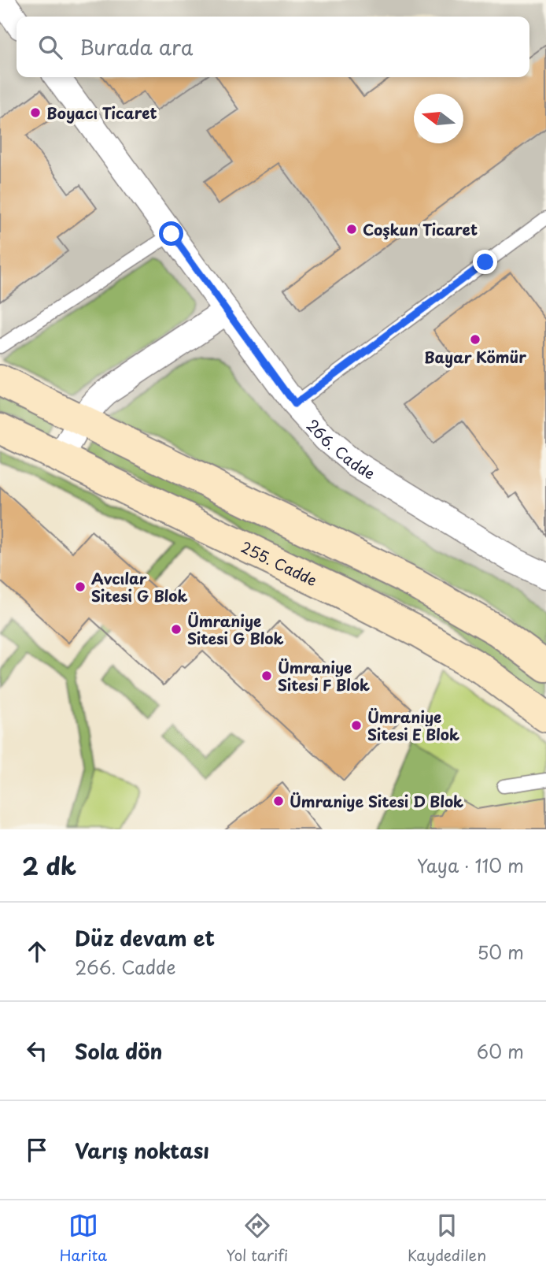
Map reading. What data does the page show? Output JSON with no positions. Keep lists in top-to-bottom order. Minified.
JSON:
{"streets":{"main road":["255. Cadde"],"street":["266. Cadde"]},"places":["Boyacı Ticaret","Coşkun Ticaret","Bayar Kömür","Avcılar Sitesi G Blok","Ümraniye Sitesi G Blok","Ümraniye Sitesi F Blok","Ümraniye Sitesi E Blok","Ümraniye Sitesi D Blok"],"north":"left","page":{"search":"Burada ara","heading":["2 dk","Yaya · 110 m"],"list":[["Düz devam et","266. Cadde","50 m"],["Sola dön","60 m"],"Varış noktası"],"nav":["Harita","Yol tarifi","Kaydedilen"]}}
